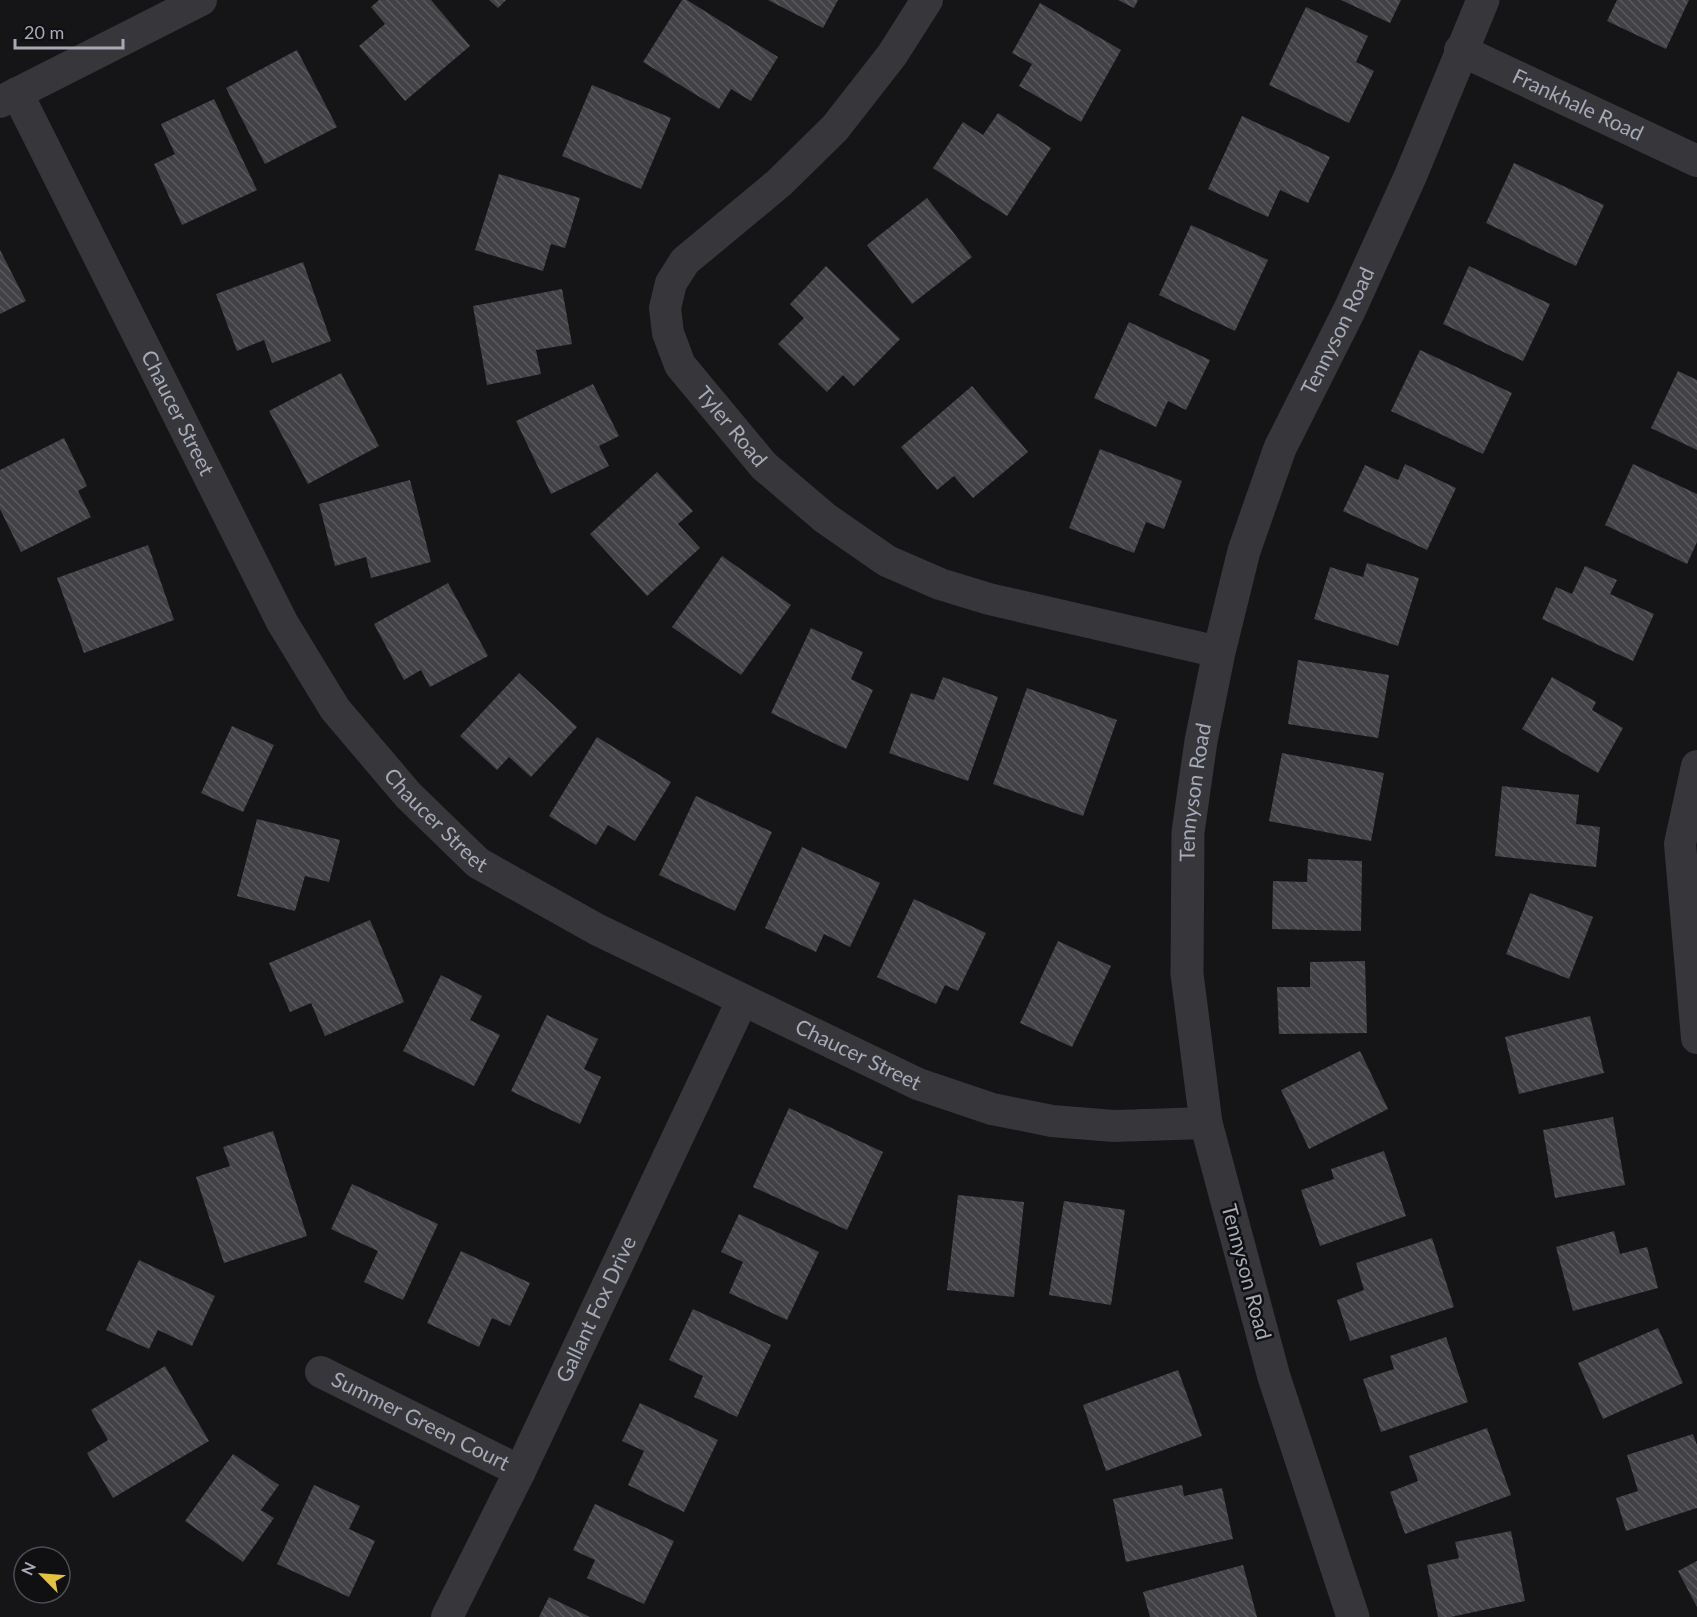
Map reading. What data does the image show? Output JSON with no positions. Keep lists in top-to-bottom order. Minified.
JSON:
{"streets":{"street":["Frankhale Road","Tennyson Road","Chaucer Street","Tyler Road","Gallant Fox Drive","Summer Green Court"]},"crossings":[["Frankhale Road","Tennyson Road"],["Tennyson Road","Chaucer Street"],["Tennyson Road","Tyler Road"],["Chaucer Street","Gallant Fox Drive"],["Gallant Fox Drive","Summer Green Court"]],"scale_bar":"20 m","north":"top left"}
